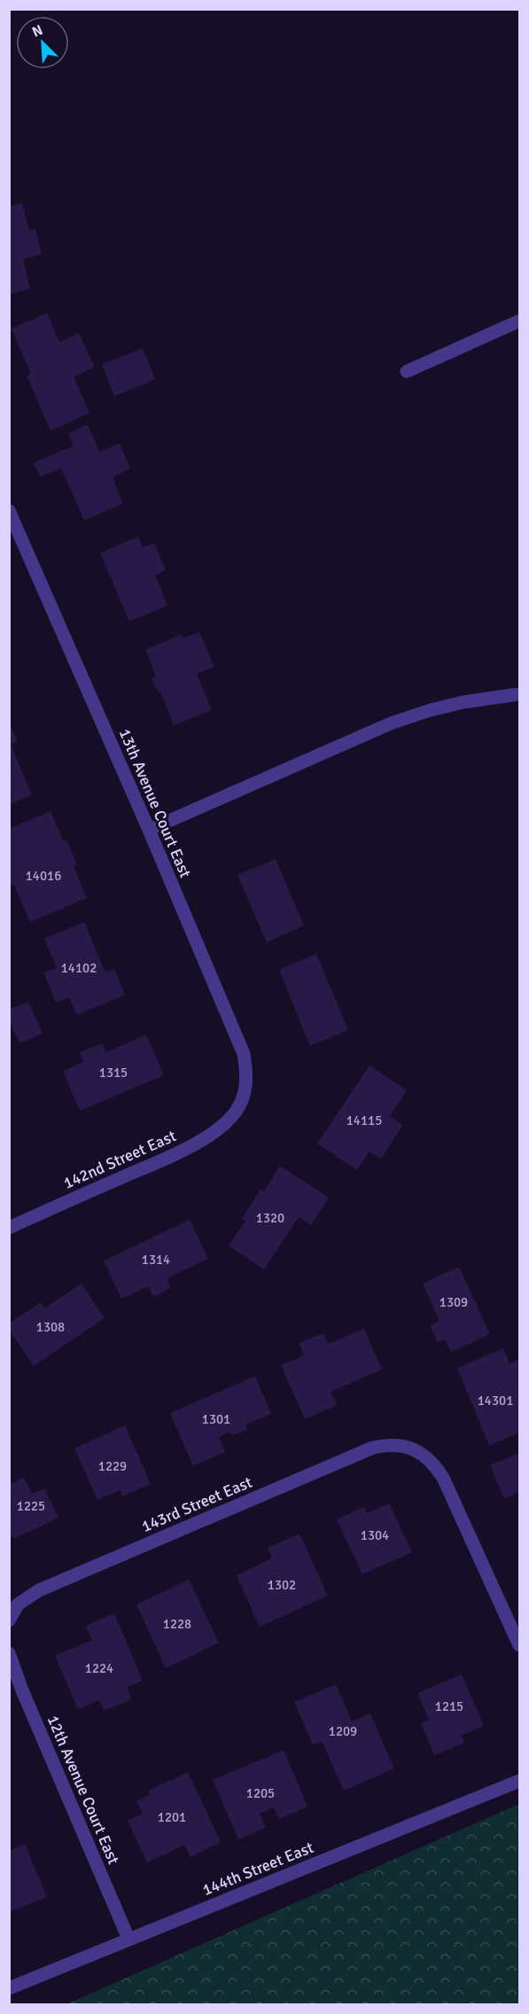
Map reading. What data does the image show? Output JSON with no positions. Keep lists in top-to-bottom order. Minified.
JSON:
{"streets":{"street":["13th Avenue Court East","142nd Street East","143rd Street East","12th Avenue Court East","144th Street East"]},"crossings":[["13th Avenue Court East","142nd Street East"],["12th Avenue Court East","144th Street East"]],"house_numbers":["14016","14102","1315","14115","1320","1314","1309","1308","14301","1301","1229","1225","1304","1302","1228","1224","1215","1209","1205","1201"],"north":"top left"}
